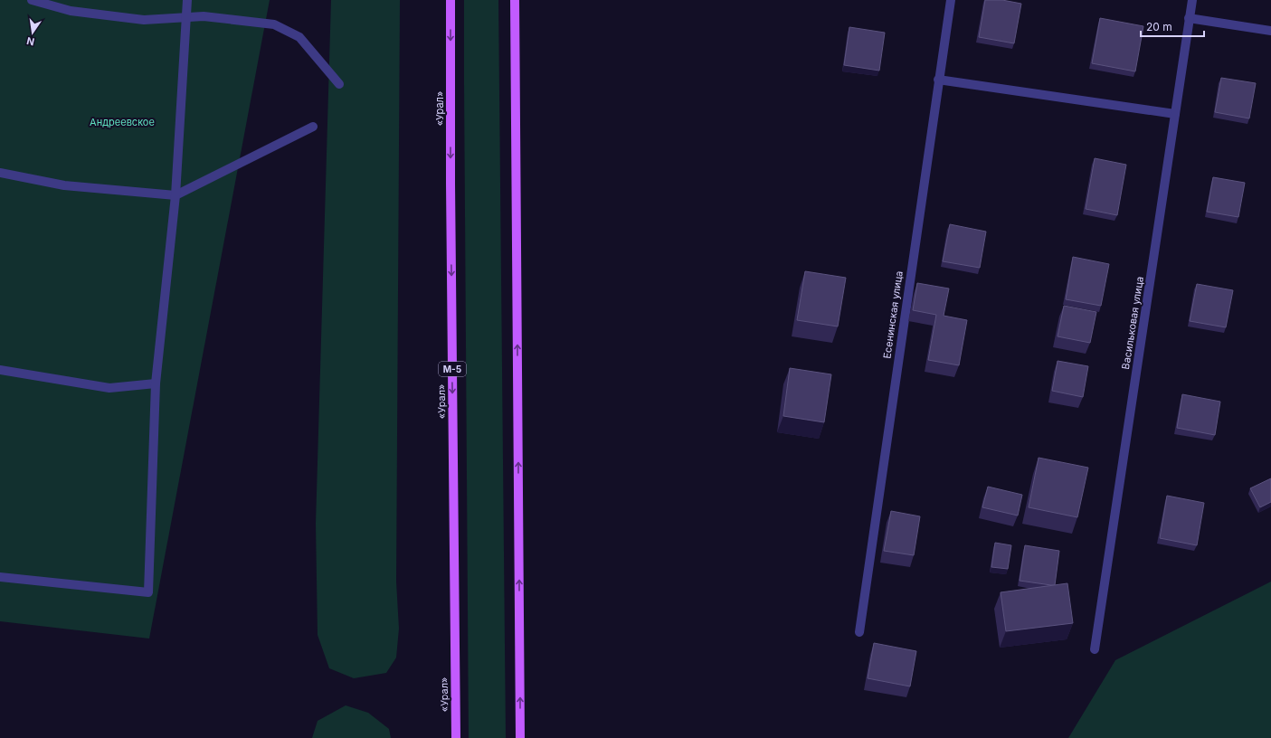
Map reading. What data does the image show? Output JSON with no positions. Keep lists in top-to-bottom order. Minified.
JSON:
{"streets":{"main road":["«Урал»","М-5"],"street":["Есенинская улица","Васильковая улица"]},"parks":["Андреевское"],"scale_bar":"20 m","north":"bottom"}
